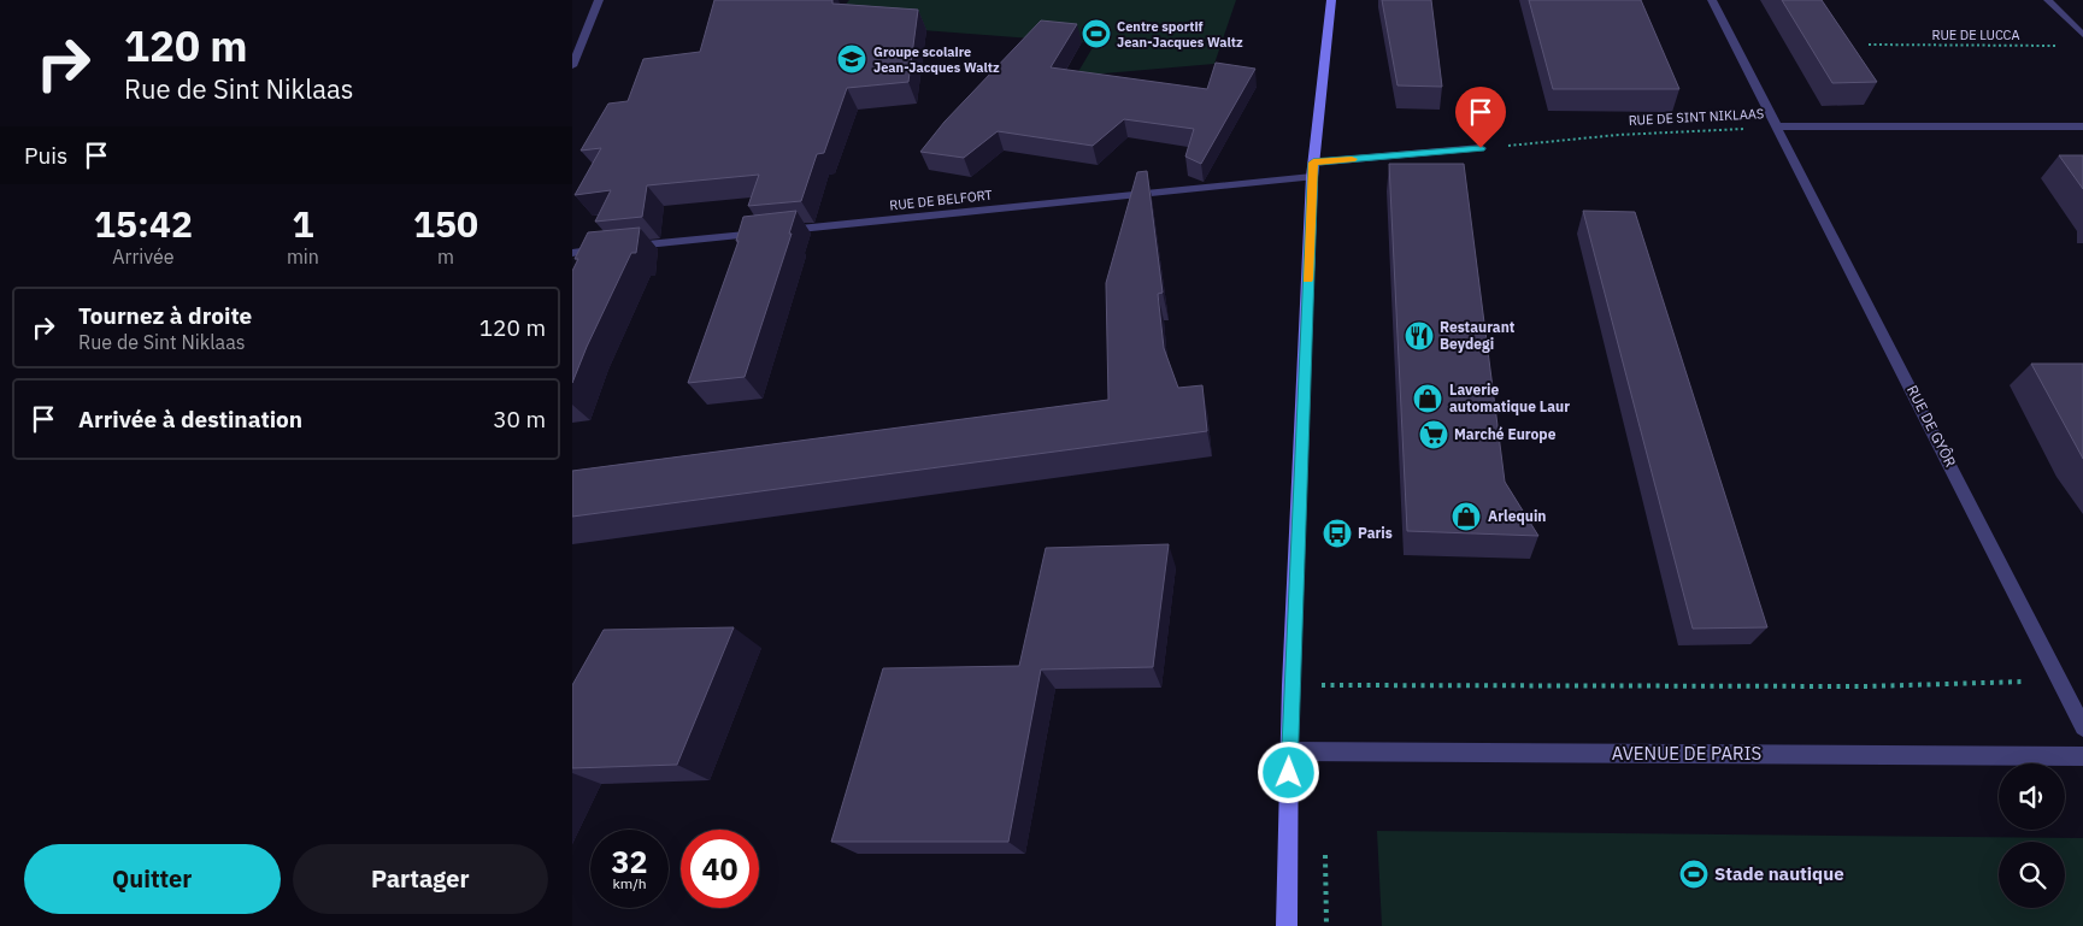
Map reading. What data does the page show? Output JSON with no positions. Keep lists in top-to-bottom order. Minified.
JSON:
{"streets":{"street":["RUE DE SINT NIKLAAS","RUE DE BELFORT","RUE DE GYÔR","AVENUE DE PARIS"],"path":["RUE DE LUCCA"]},"crossings":[["RUE DE SINT NIKLAAS","RUE DE GYÔR"]],"places":{"sports":["Centre sportif Jean-Jacques Waltz","Stade nautique"],"school or university":["Groupe scolaire Jean-Jacques Waltz"],"restaurant":["Restaurant Beydegi"],"shop":["Laverie automatique Laur","Arlequin"],"supermarket":["Marché Europe"],"bus stop":["Paris"]},"page":{"turn":["120 m","Rue de Sint Niklaas"],"then":"Puis","eta":["15:42","Arrivée","1","min","150","m"],"list":[{"name":"Tournez à droite","note":"Rue de Sint Niklaas","value":"120 m"},{"name":"Arrivée à destination","value":"30 m"}],"speed":"32 km/h","limit":"40","buttons":["Quitter","Partager"]}}
